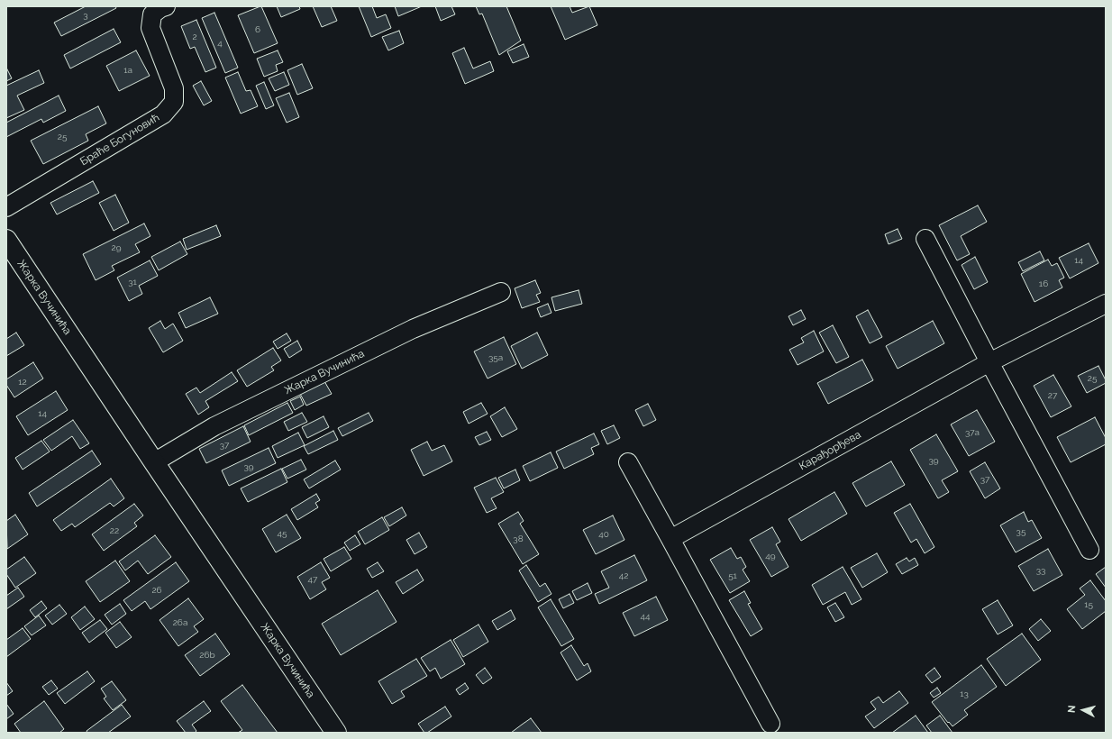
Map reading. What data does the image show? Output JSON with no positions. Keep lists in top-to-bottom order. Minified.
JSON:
{"streets":{"street":["Браће Богуновић","Жарка Вучинића","Карађорђева"]},"house_numbers":["3","6","2","4","1a","25","29","14","31","16","35a","25","12","27","14","37a","37","39","39","37","22","35","45","40","38","49","33","42","51","47","26","15","44","26a","26b","13"],"north":"left"}
